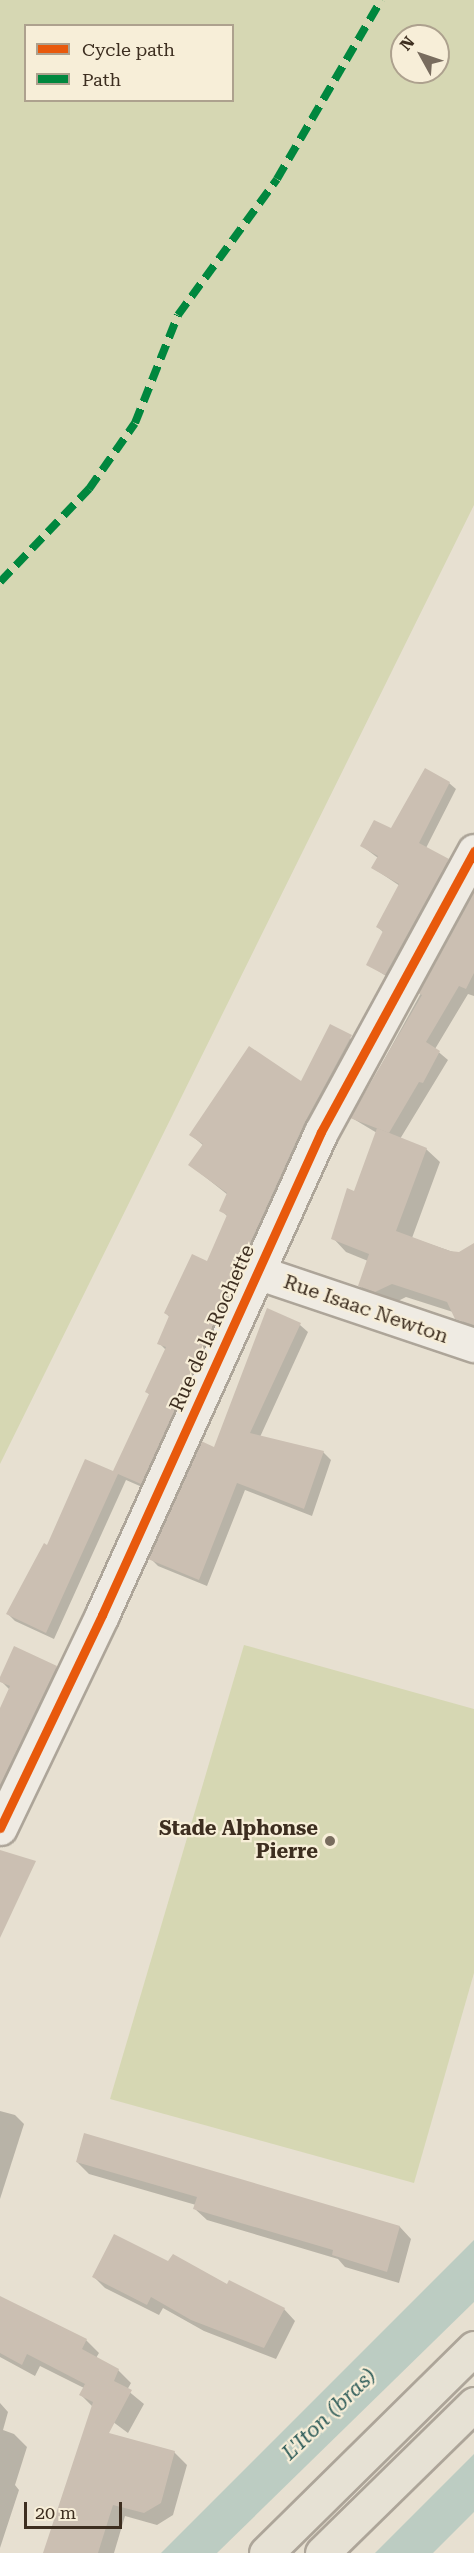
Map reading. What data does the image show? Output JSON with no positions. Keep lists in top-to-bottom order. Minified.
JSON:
{"streets":{"street":["Rue Isaac Newton","Rue de la Rochette"]},"crossings":[["Rue Isaac Newton","Rue de la Rochette"]],"water":["L'Iton (bras)"],"places":["Stade Alphonse Pierre"],"legend":["Cycle path","Path"],"scale_bar":"20 m","north":"top left"}
